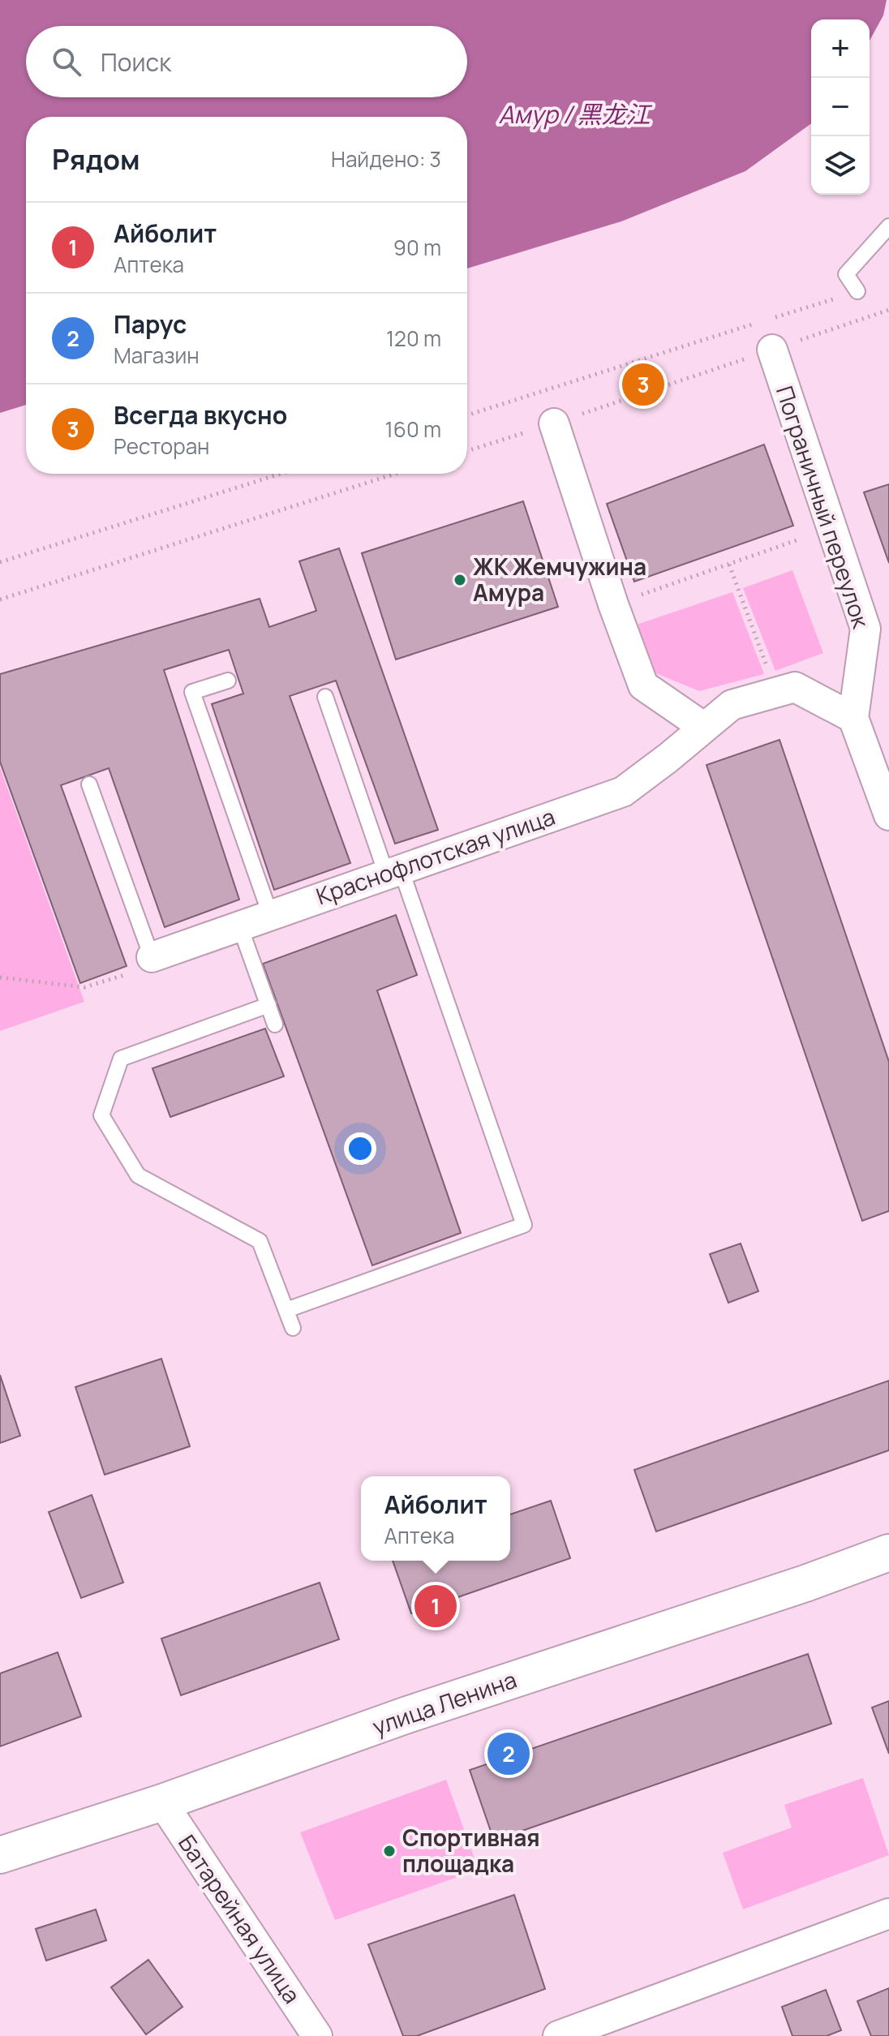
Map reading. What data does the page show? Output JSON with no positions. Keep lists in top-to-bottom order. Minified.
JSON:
{"streets":{"main road":["улица Ленина"],"street":["Пограничный переулок","Краснофлотская улица","Батарейная улица"]},"crossings":[["Пограничный переулок","Краснофлотская улица"],["улица Ленина","Батарейная улица"]],"water":["Амур / 黑龙江"],"places":["ЖК Жемчужина Амура","Спортивная площадка"],"page":{"map_buttons":["+","−"],"search":"Поиск","heading":["Рядом","Найдено: 3"],"list":[{"mark":"1","name":"Айболит","note":"Аптека","value":"90 m"},{"mark":"2","name":"Парус","note":"Магазин","value":"120 m"},{"mark":"3","name":"Всегда вкусно","note":"Ресторан","value":"160 m"}],"pins":["3","1","2"],"popup":["Айболит","Аптека"]}}
